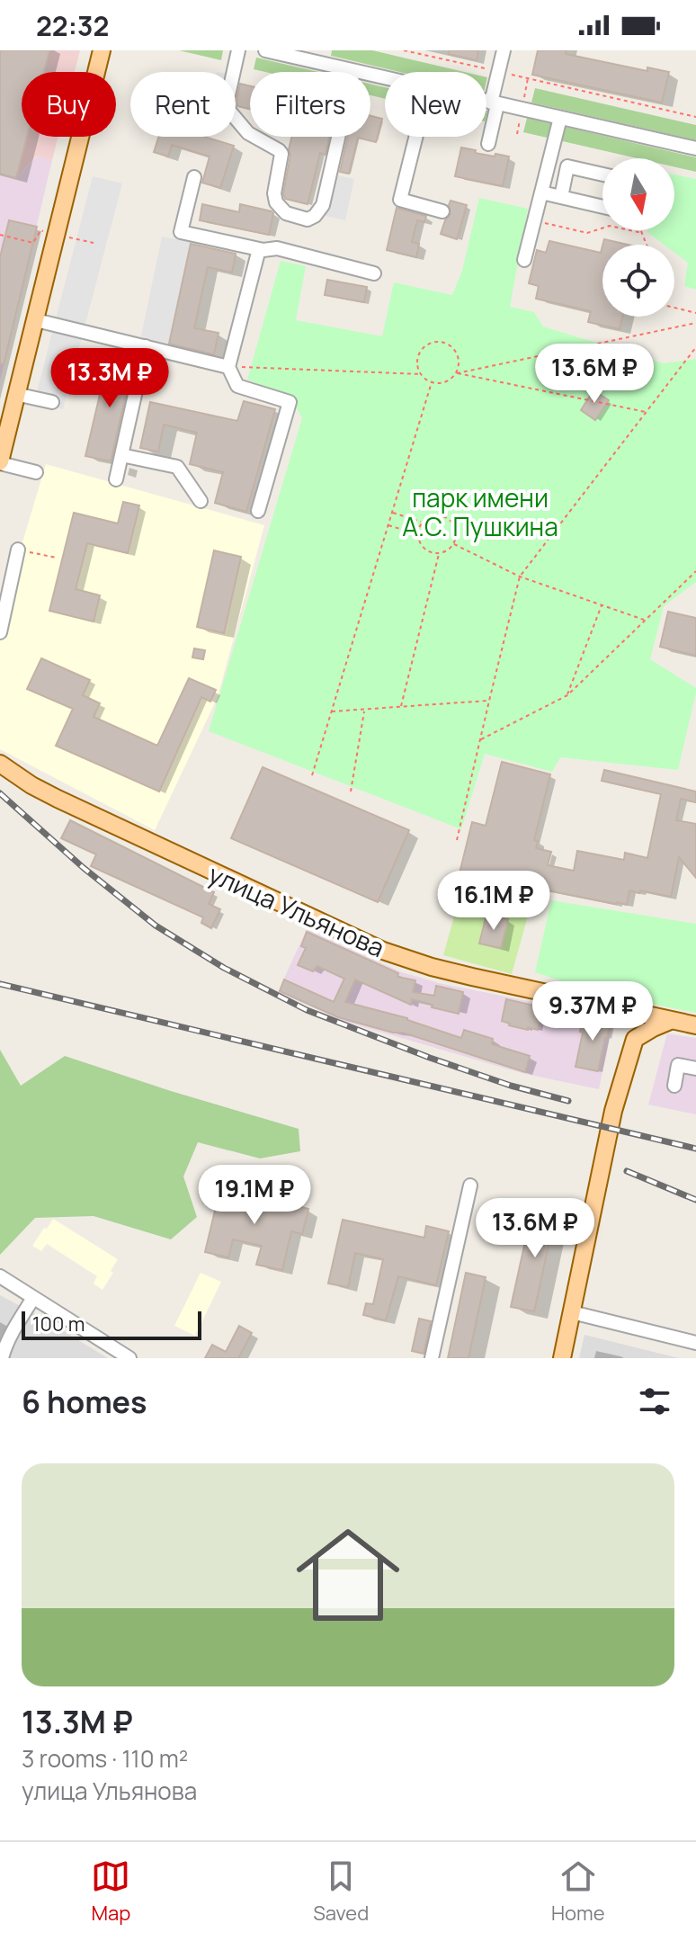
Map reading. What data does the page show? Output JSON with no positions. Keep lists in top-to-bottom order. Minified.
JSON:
{"streets":{"main road":["улица Ульянова"]},"parks":["парк имени А.С. Пушкина"],"scale_bar":"100 m","north":"bottom","page":{"status":"22:32","chip":["Buy","Rent","Filters","New"],"price":["13.6M ₽","13.3M ₽","16.1M ₽","9.37M ₽","19.1M ₽","13.6M ₽"],"scale":"100 m","heading":"6 homes","list":[{"name":"13.3M ₽","note":"3 rooms · 110 m² · улица Ульянова"}],"tabs":["Map","Saved","Home"]}}
